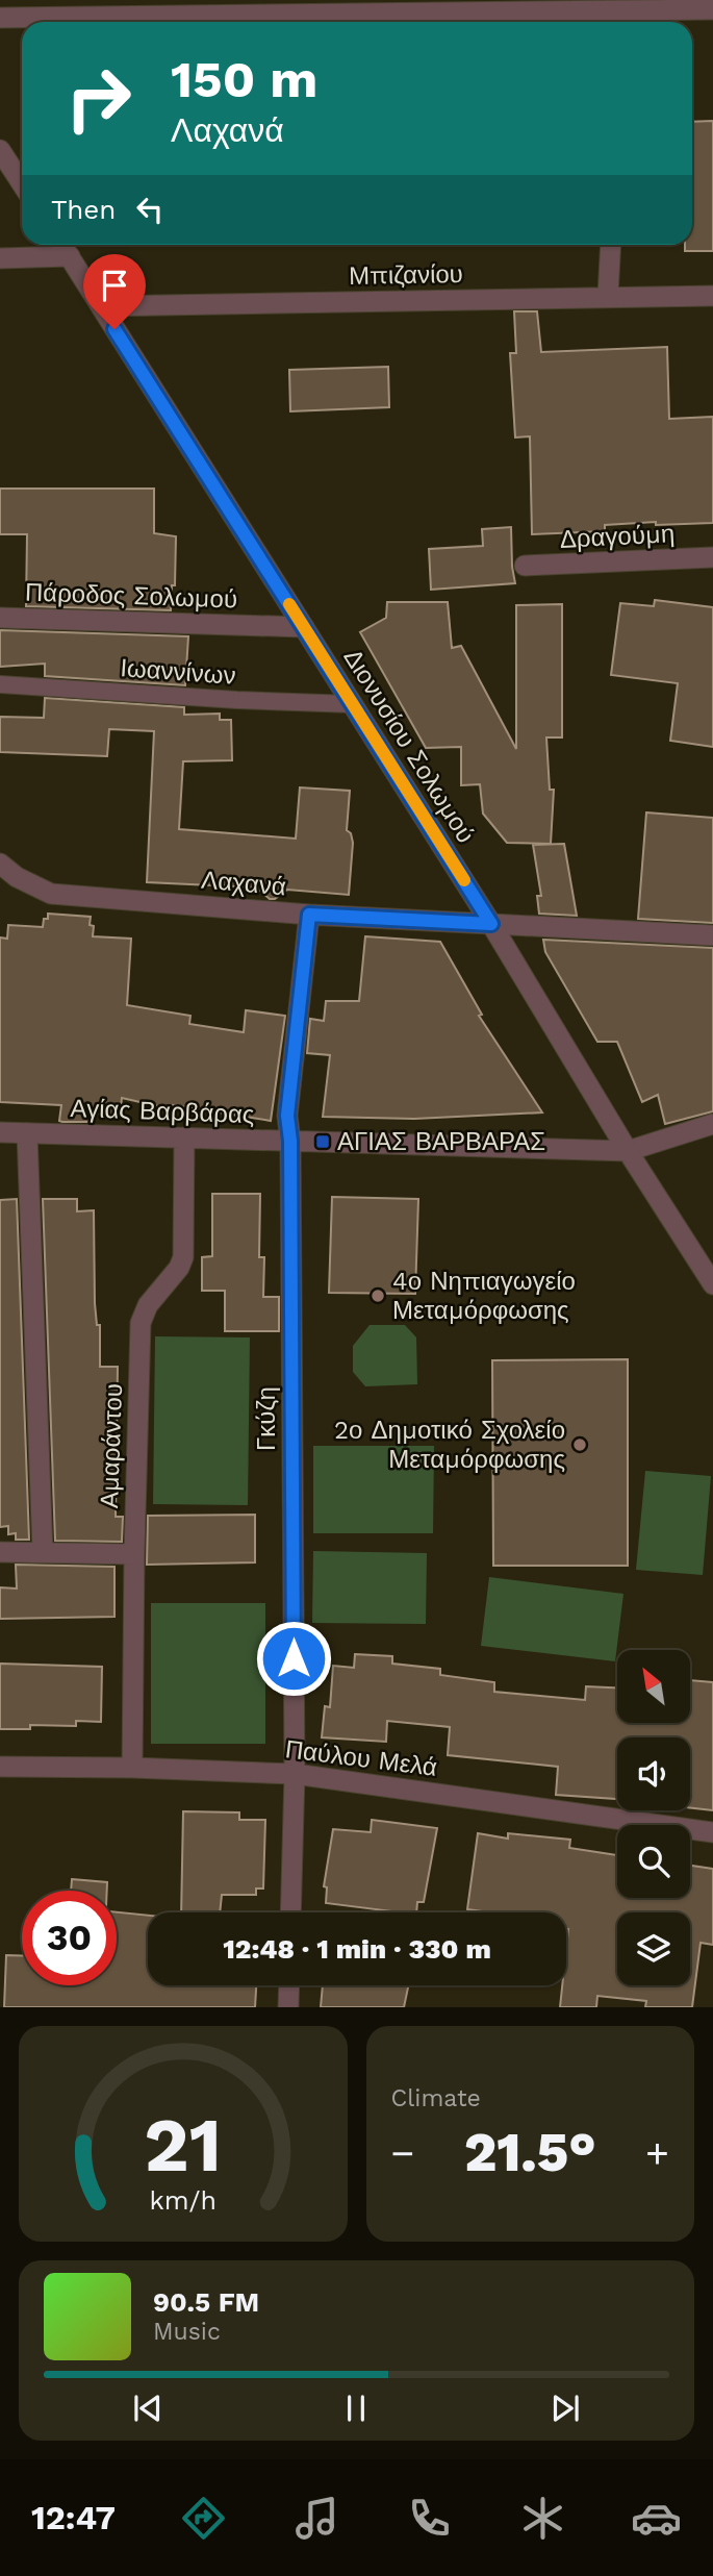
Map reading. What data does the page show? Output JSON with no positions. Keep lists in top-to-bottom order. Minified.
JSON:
{"streets":{"street":["Μπιζανίου","Δραγούμη","Πάροδος Σολωμού","Διονυσίου Σολωμού","Λαχανά","Αγίας Βαρβάρας","Γκύζη","Αμαράντου","Παύλου Μελά"],"lane":["Ιωαννίνων"]},"crossings":[["Μπιζανίου","Διονυσίου Σολωμού"],["Πάροδος Σολωμού","Διονυσίου Σολωμού"],["Ιωαννίνων","Διονυσίου Σολωμού"],["Διονυσίου Σολωμού","Λαχανά"],["Διονυσίου Σολωμού","Αγίας Βαρβάρας"],["Λαχανά","Γκύζη"],["Αγίας Βαρβάρας","Γκύζη"],["Αγίας Βαρβάρας","Αμαράντου"],["Γκύζη","Παύλου Μελά"],["Αμαράντου","Παύλου Μελά"]],"places":{"transit":["ΑΓΙΑΣ ΒΑΡΒΑΡΑΣ"],"other":["4ο Νηπιαγωγείο Μεταμόρφωσης","2ο Δημοτικό Σχολείο Μεταμόρφωσης"]},"north":"top left","page":{"turn":["150 m","Λαχανά"],"then":"Then","limit":"30","trip":"12:48 · 1 min · 330 m","tile":"Climate","heat":["−","21.5°","+"],"song":["90.5 FM","Music"],"tabs":"12:47","gauge":["21","km/h"]}}
